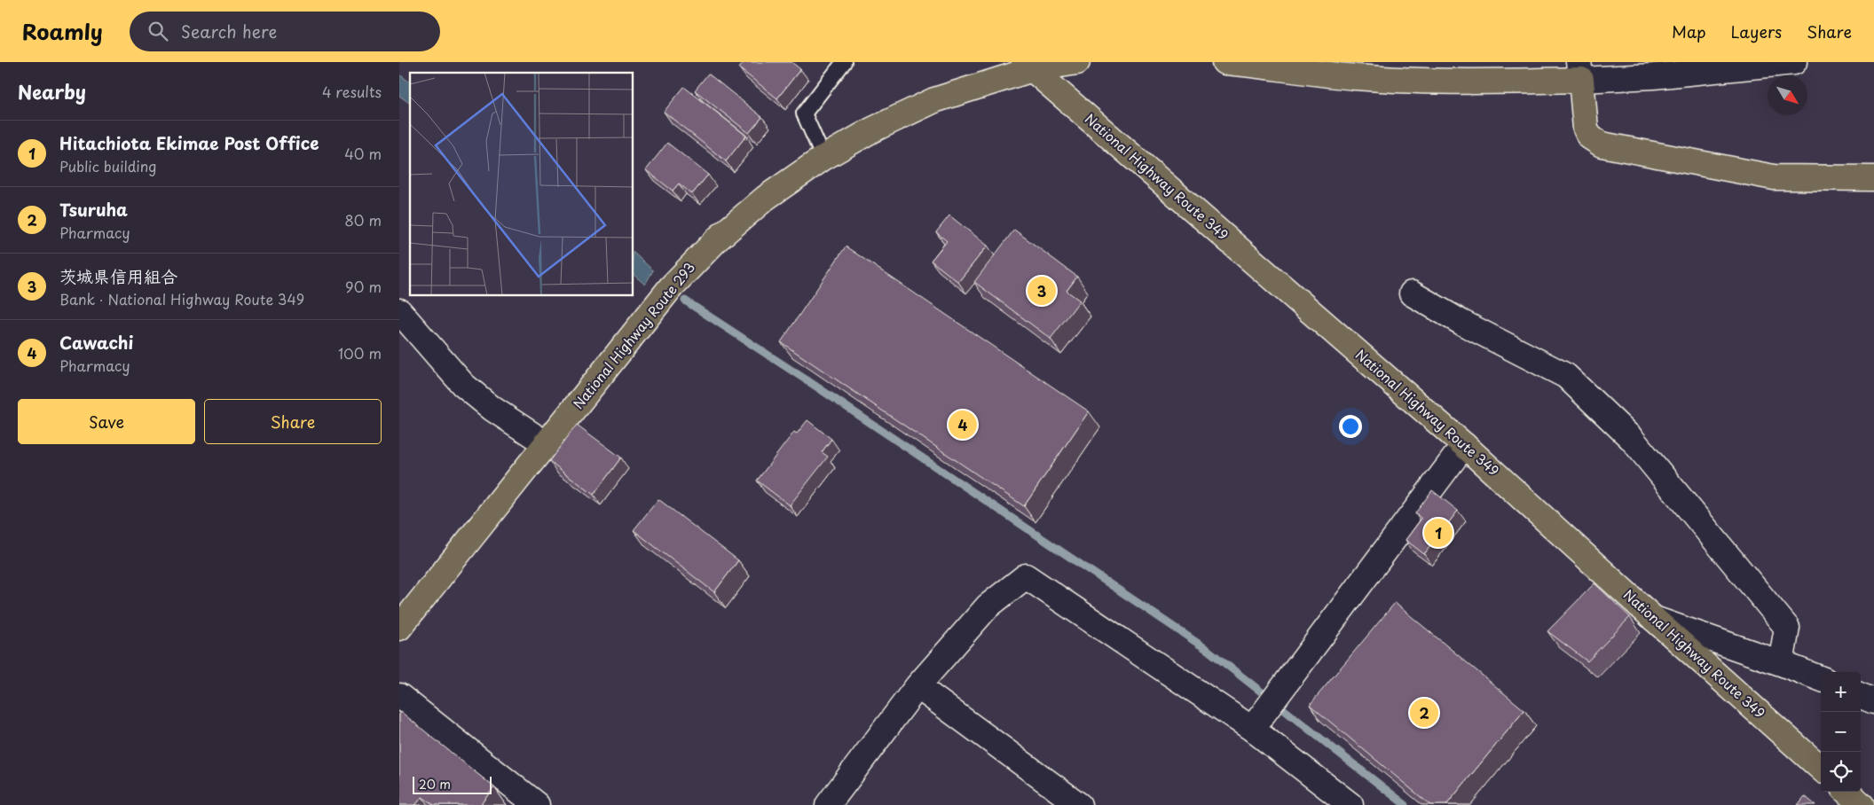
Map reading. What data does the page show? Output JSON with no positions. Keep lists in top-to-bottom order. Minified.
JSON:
{"streets":{"highway":["National Highway Route 349","National Highway Route 293"]},"crossings":[["National Highway Route 349","National Highway Route 293"]],"scale_bar":"20 m","north":"bottom right","page":{"header":"Roamly","search":"Search here","nav":["Map","Layers","Share"],"heading":["Nearby","4 results"],"list":[{"mark":"1","name":"Hitachiota Ekimae Post Office","note":"Public building","value":"40 m"},{"mark":"2","name":"Tsuruha","note":"Pharmacy","value":"80 m"},{"mark":"3","name":"茨城県信用組合","note":"Bank · National Highway Route 349","value":"90 m"},{"mark":"4","name":"Cawachi","note":"Pharmacy","value":"100 m"}],"pins":["3","4","1","2"],"buttons":["Save","Share"],"map_buttons":["+","−"],"scale":"20 m"}}
